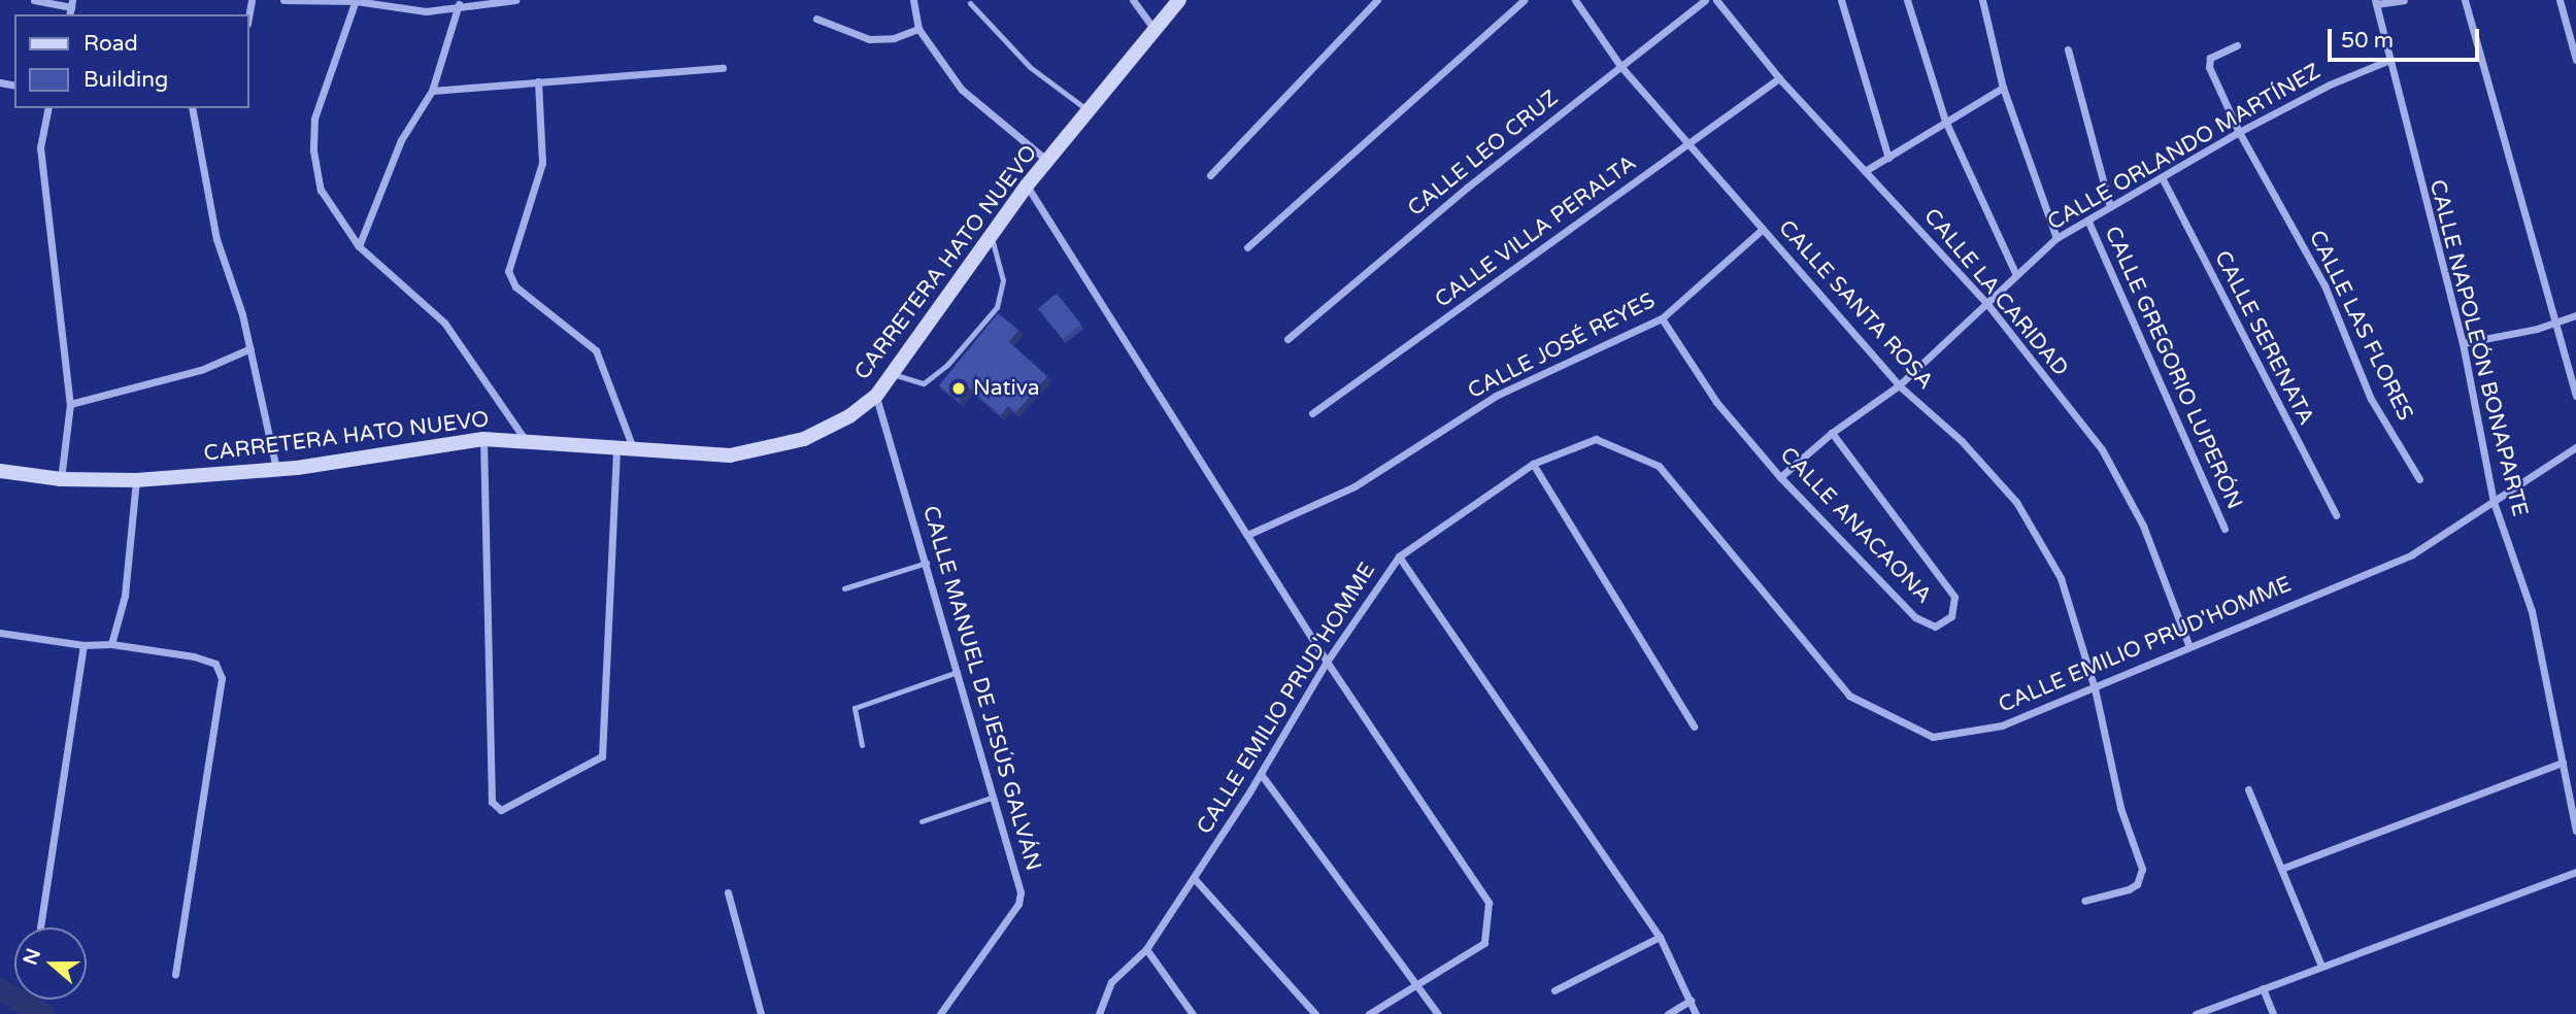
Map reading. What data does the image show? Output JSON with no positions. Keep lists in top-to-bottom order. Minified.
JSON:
{"streets":{"main road":["CARRETERA HATO NUEVO"],"street":["CALLE ORLANDO MARTÍNEZ","CALLE LEO CRUZ","CALLE VILLA PERALTA","CALLE LA CARIDAD","CALLE SANTA ROSA","CALLE LAS FLORES","CALLE SERENATA","CALLE JOSÉ REYES","CALLE NAPOLEÓN BONAPARTE","CALLE GREGORIO LUPERÓN","CALLE ANACAONA","CALLE EMILIO PRUD'HOMME","CALLE MANUEL DE JESÚS GALVÁN"]},"crossings":[["CALLE ORLANDO MARTÍNEZ","CALLE LA CARIDAD"],["CALLE ORLANDO MARTÍNEZ","CALLE SANTA ROSA"],["CALLE ORLANDO MARTÍNEZ","CALLE LAS FLORES"],["CALLE ORLANDO MARTÍNEZ","CALLE SERENATA"],["CALLE ORLANDO MARTÍNEZ","CALLE NAPOLEÓN BONAPARTE"],["CALLE ORLANDO MARTÍNEZ","CALLE GREGORIO LUPERÓN"],["CALLE ORLANDO MARTÍNEZ","CALLE ANACAONA"],["CALLE LEO CRUZ","CALLE SANTA ROSA"],["CALLE VILLA PERALTA","CALLE LA CARIDAD"],["CALLE VILLA PERALTA","CALLE SANTA ROSA"],["CARRETERA HATO NUEVO","CALLE MANUEL DE JESÚS GALVÁN"],["CALLE LA CARIDAD","CALLE EMILIO PRUD'HOMME"],["CALLE SANTA ROSA","CALLE JOSÉ REYES"],["CALLE SANTA ROSA","CALLE EMILIO PRUD'HOMME"],["CALLE JOSÉ REYES","CALLE ANACAONA"],["CALLE NAPOLEÓN BONAPARTE","CALLE EMILIO PRUD'HOMME"]],"places":["Nativa"],"legend":["Road","Building"],"scale_bar":"50 m","north":"left"}
